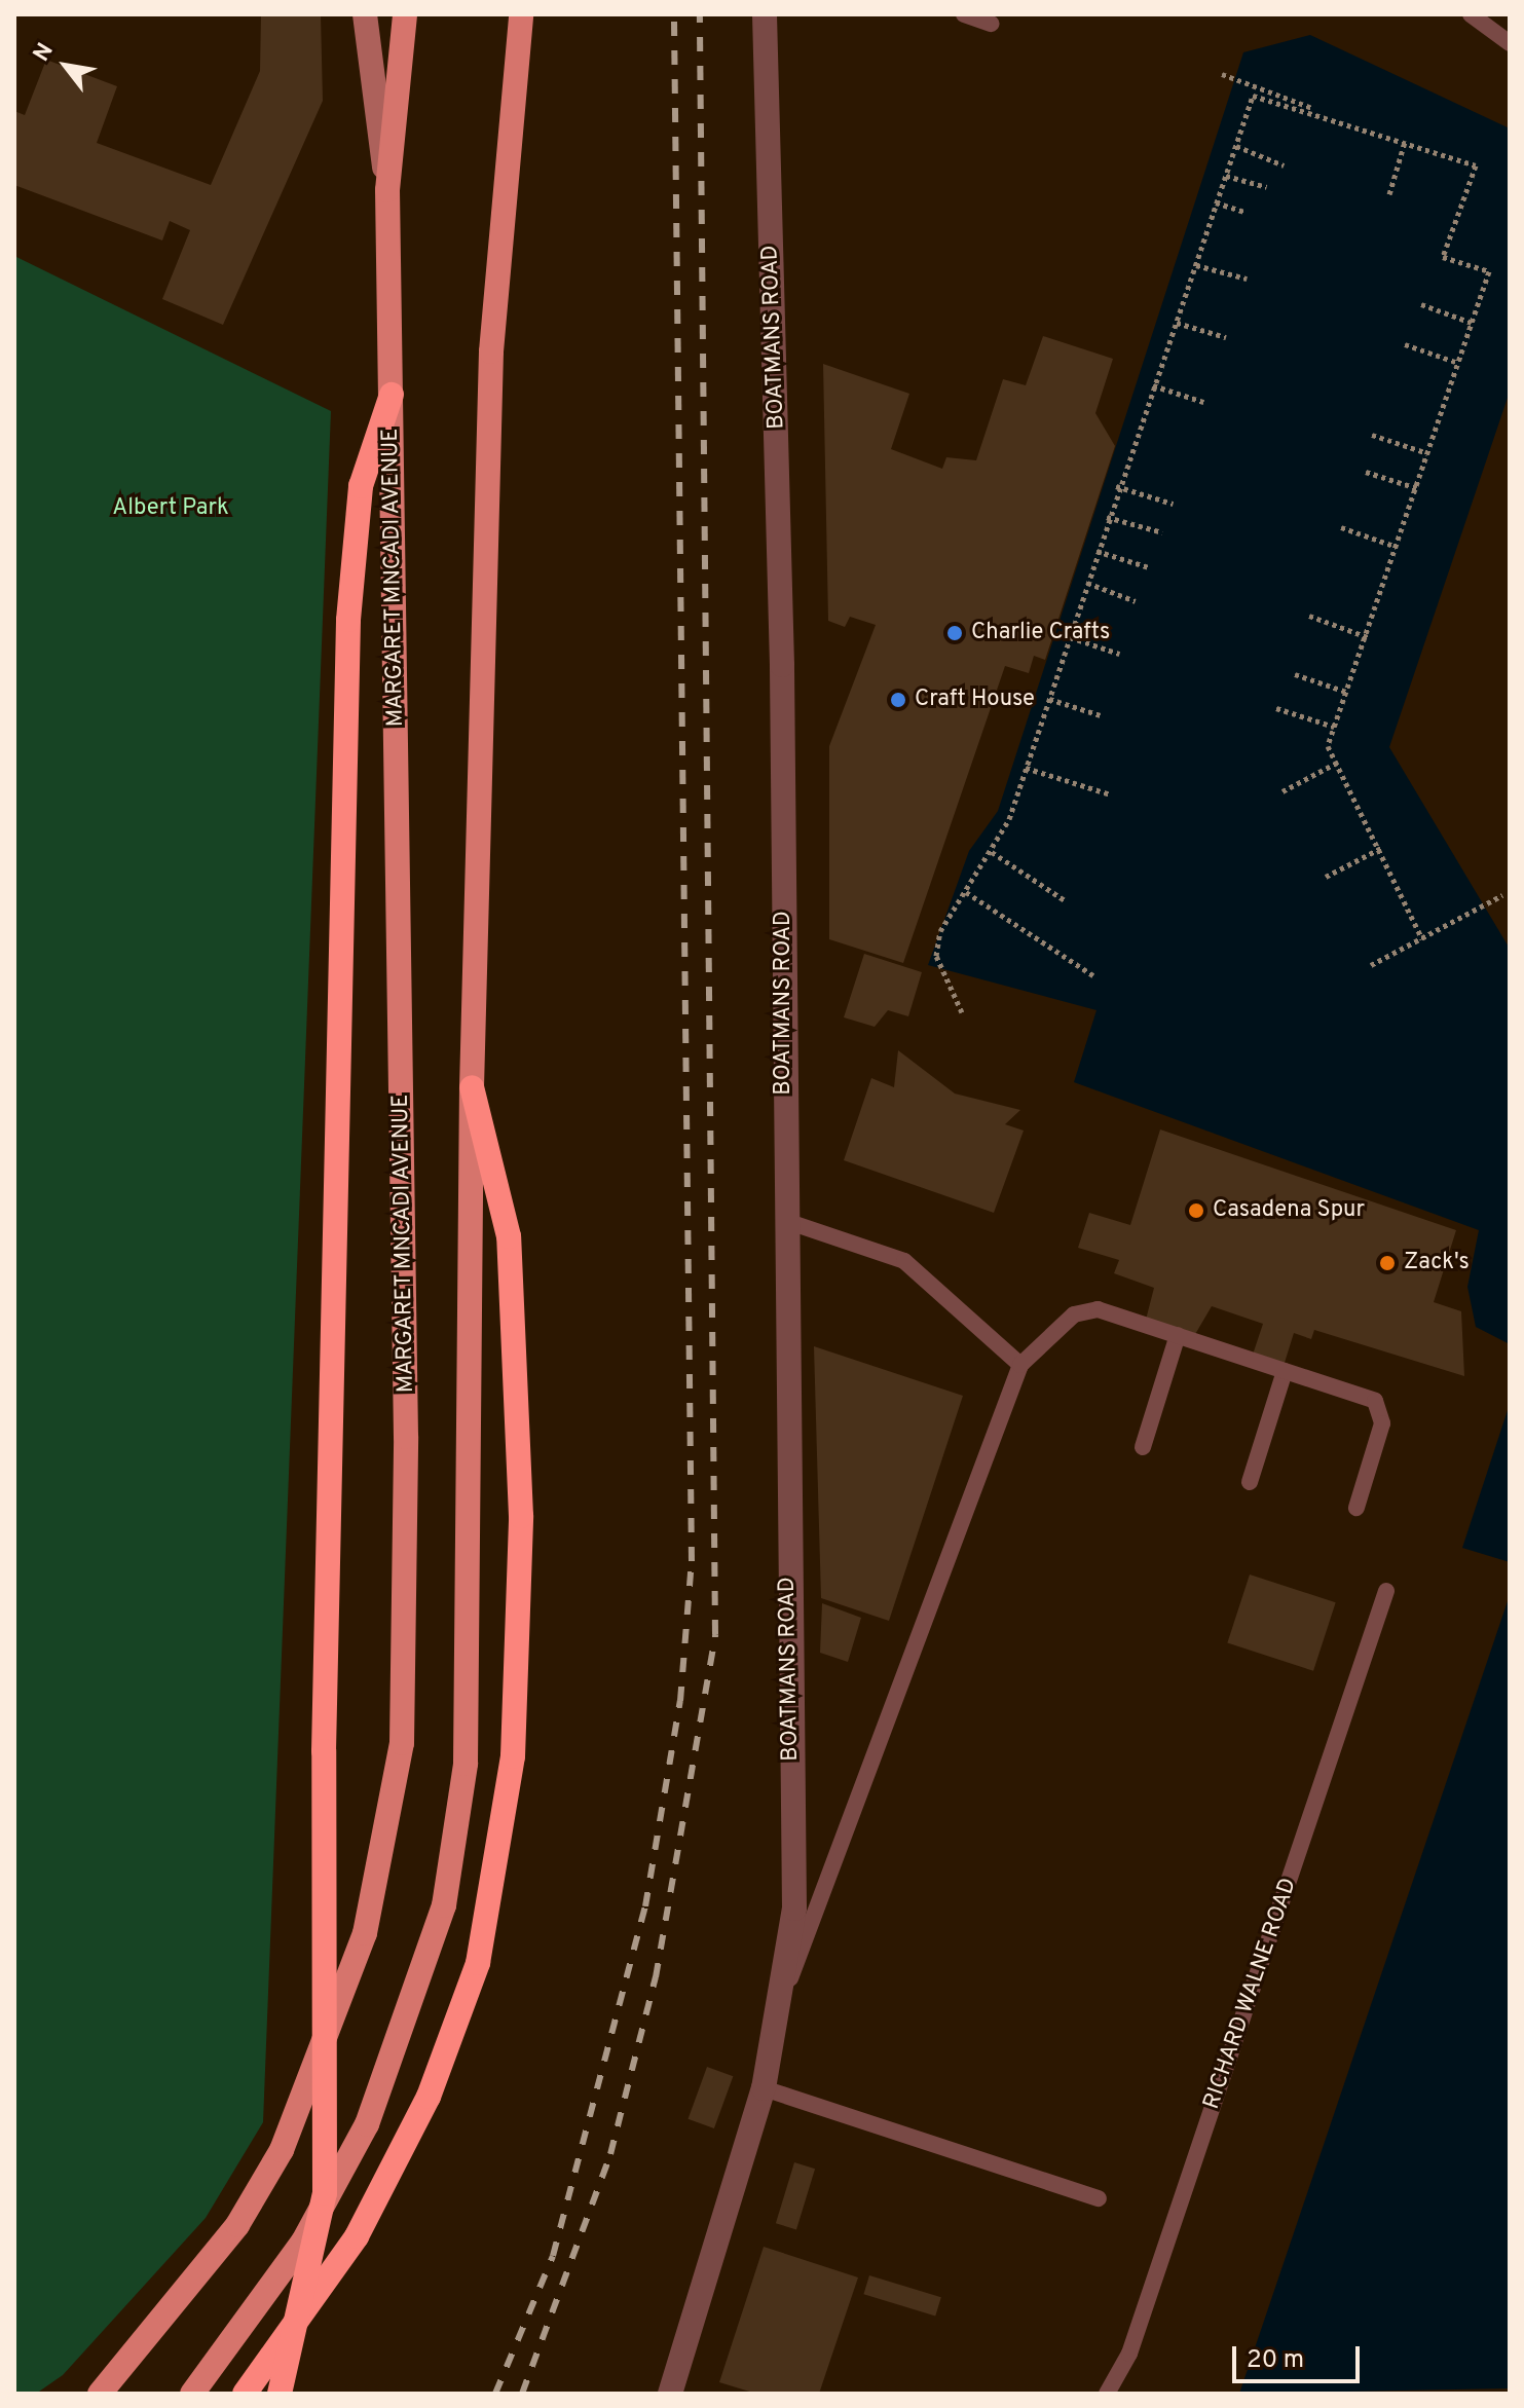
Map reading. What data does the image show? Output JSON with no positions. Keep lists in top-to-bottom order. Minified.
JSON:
{"streets":{"main road":["MARGARET MNCADI AVENUE"],"street":["BOATMANS ROAD"],"lane":["RICHARD WALNE ROAD"]},"parks":["Albert Park"],"places":["Charlie Crafts","Craft House","Casadena Spur","Zack's"],"scale_bar":"20 m","north":"top left"}
